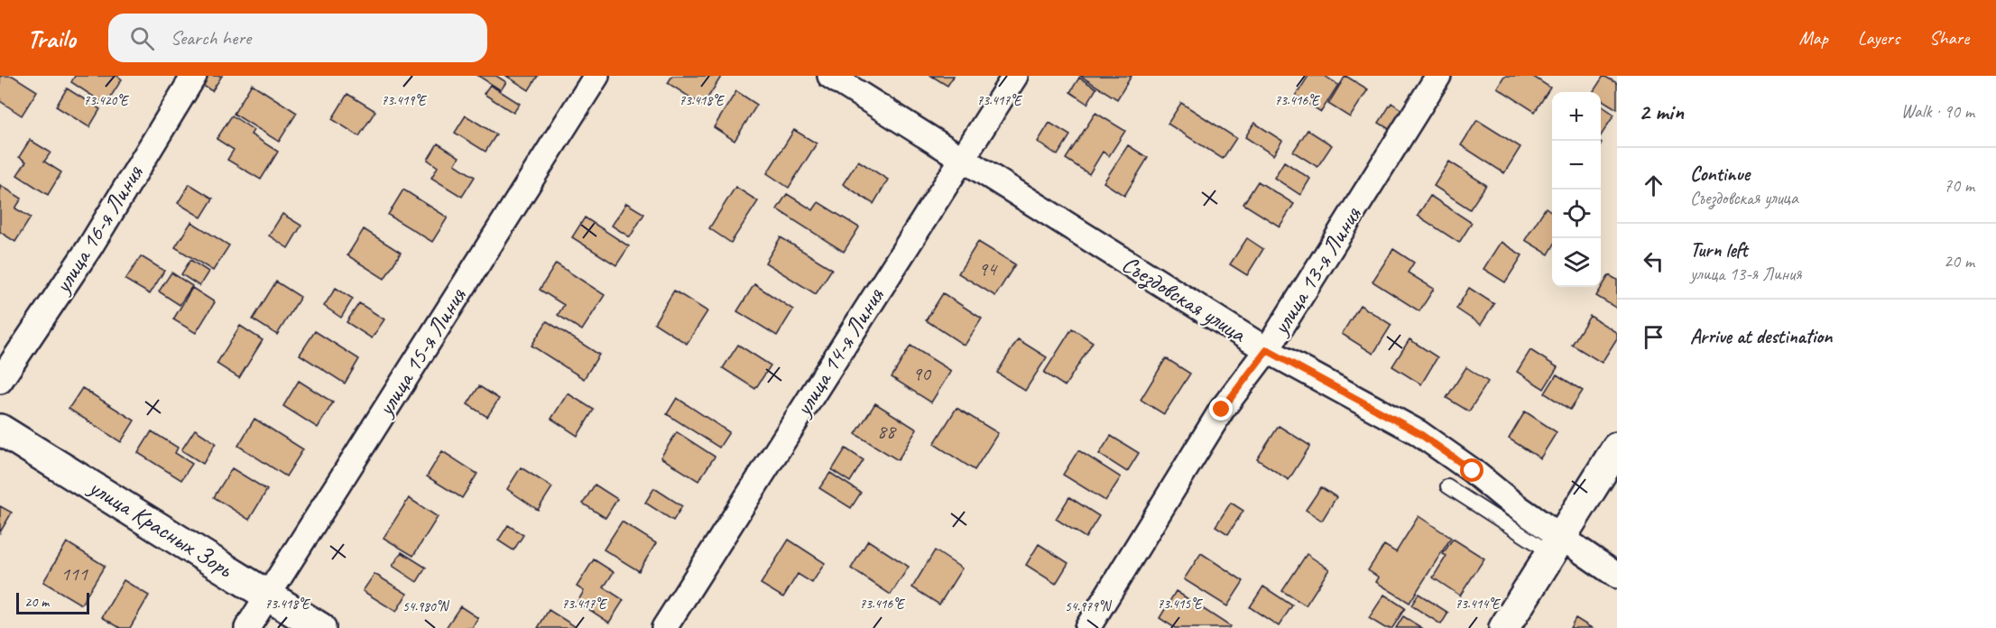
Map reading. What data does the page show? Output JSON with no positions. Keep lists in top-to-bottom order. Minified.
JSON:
{"streets":{"street":["улица 16-я Линия","улица 13-я Линия","Съездовская улица","улица 15-я Линия","улица 14-я Линия","улица Красных Зорь"]},"crossings":[["улица 13-я Линия","Съездовская улица"],["Съездовская улица","улица 14-я Линия"],["улица 15-я Линия","улица Красных Зорь"]],"house_numbers":["94","90","88","111"],"scale_bar":"20 m","page":{"header":"Trailo","search":"Search here","nav":["Map","Layers","Share"],"heading":["2 min","Walk · 90 m"],"map_buttons":["+","−"],"list":[["Continue","Съездовская улица","70 m"],["Turn left","улица 13-я Линия","20 m"],"Arrive at destination"],"scale":"20 m"},"coordinates":["73.416°E","73.420°E","73.419°E","73.418°E","73.417°E","73.415°E","73.414°E","54.980°N","54.979°N"]}
